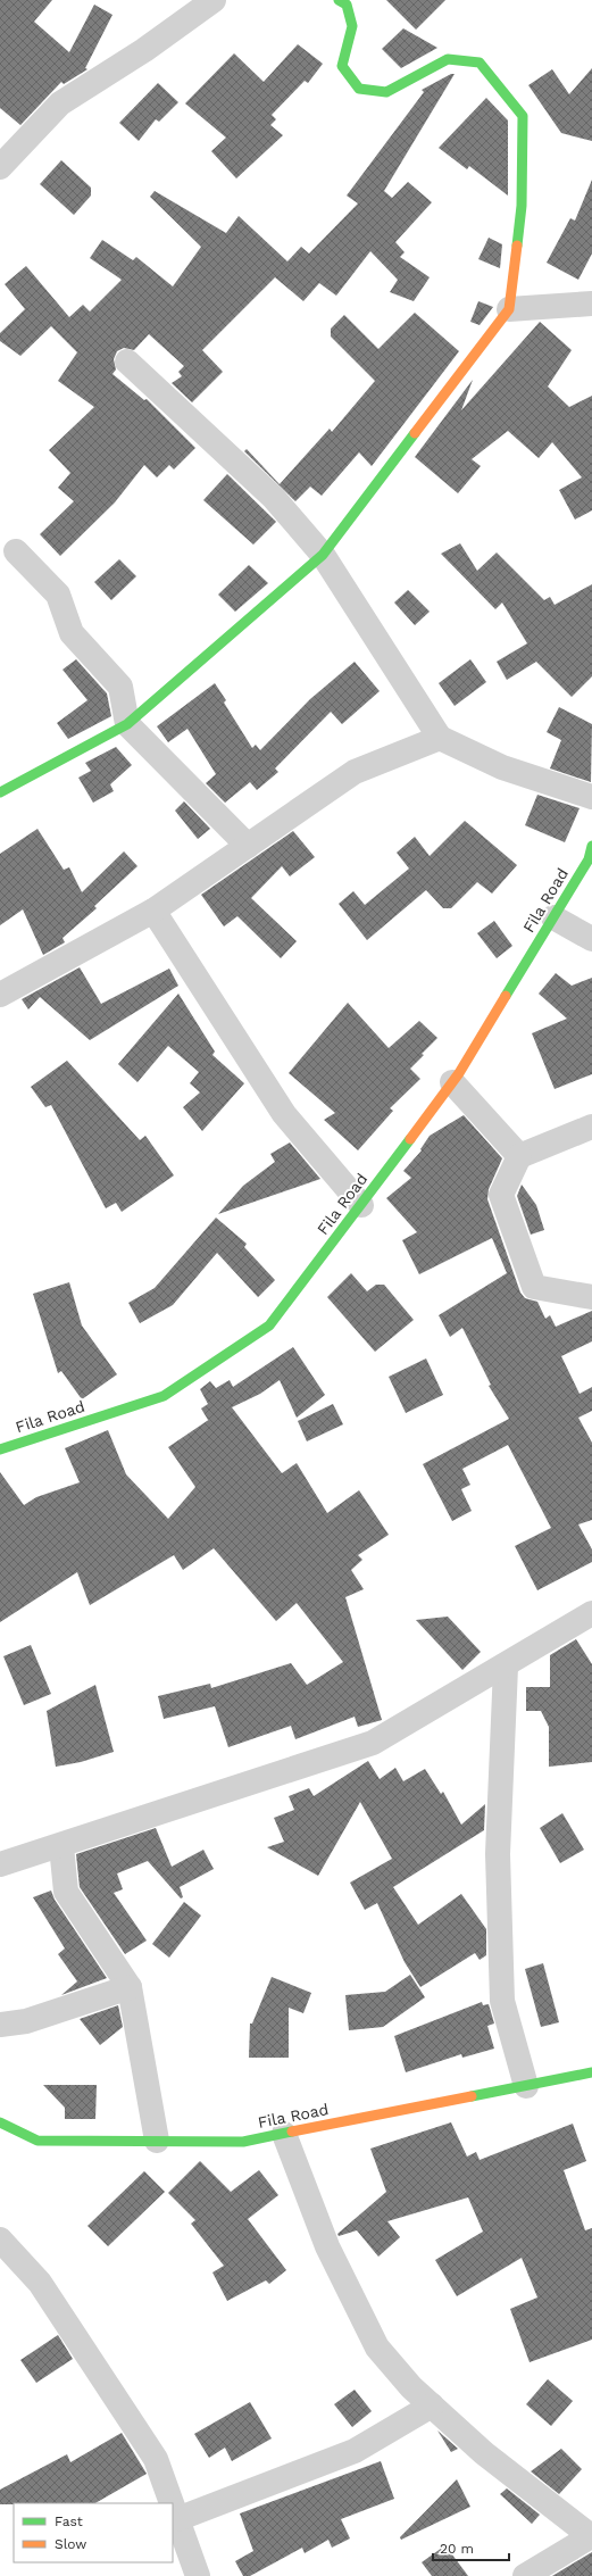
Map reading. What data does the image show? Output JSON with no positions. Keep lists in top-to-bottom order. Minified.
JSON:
{"streets":{"street":["Fila Road"]},"legend":["Fast","Slow"],"scale_bar":"20 m"}
